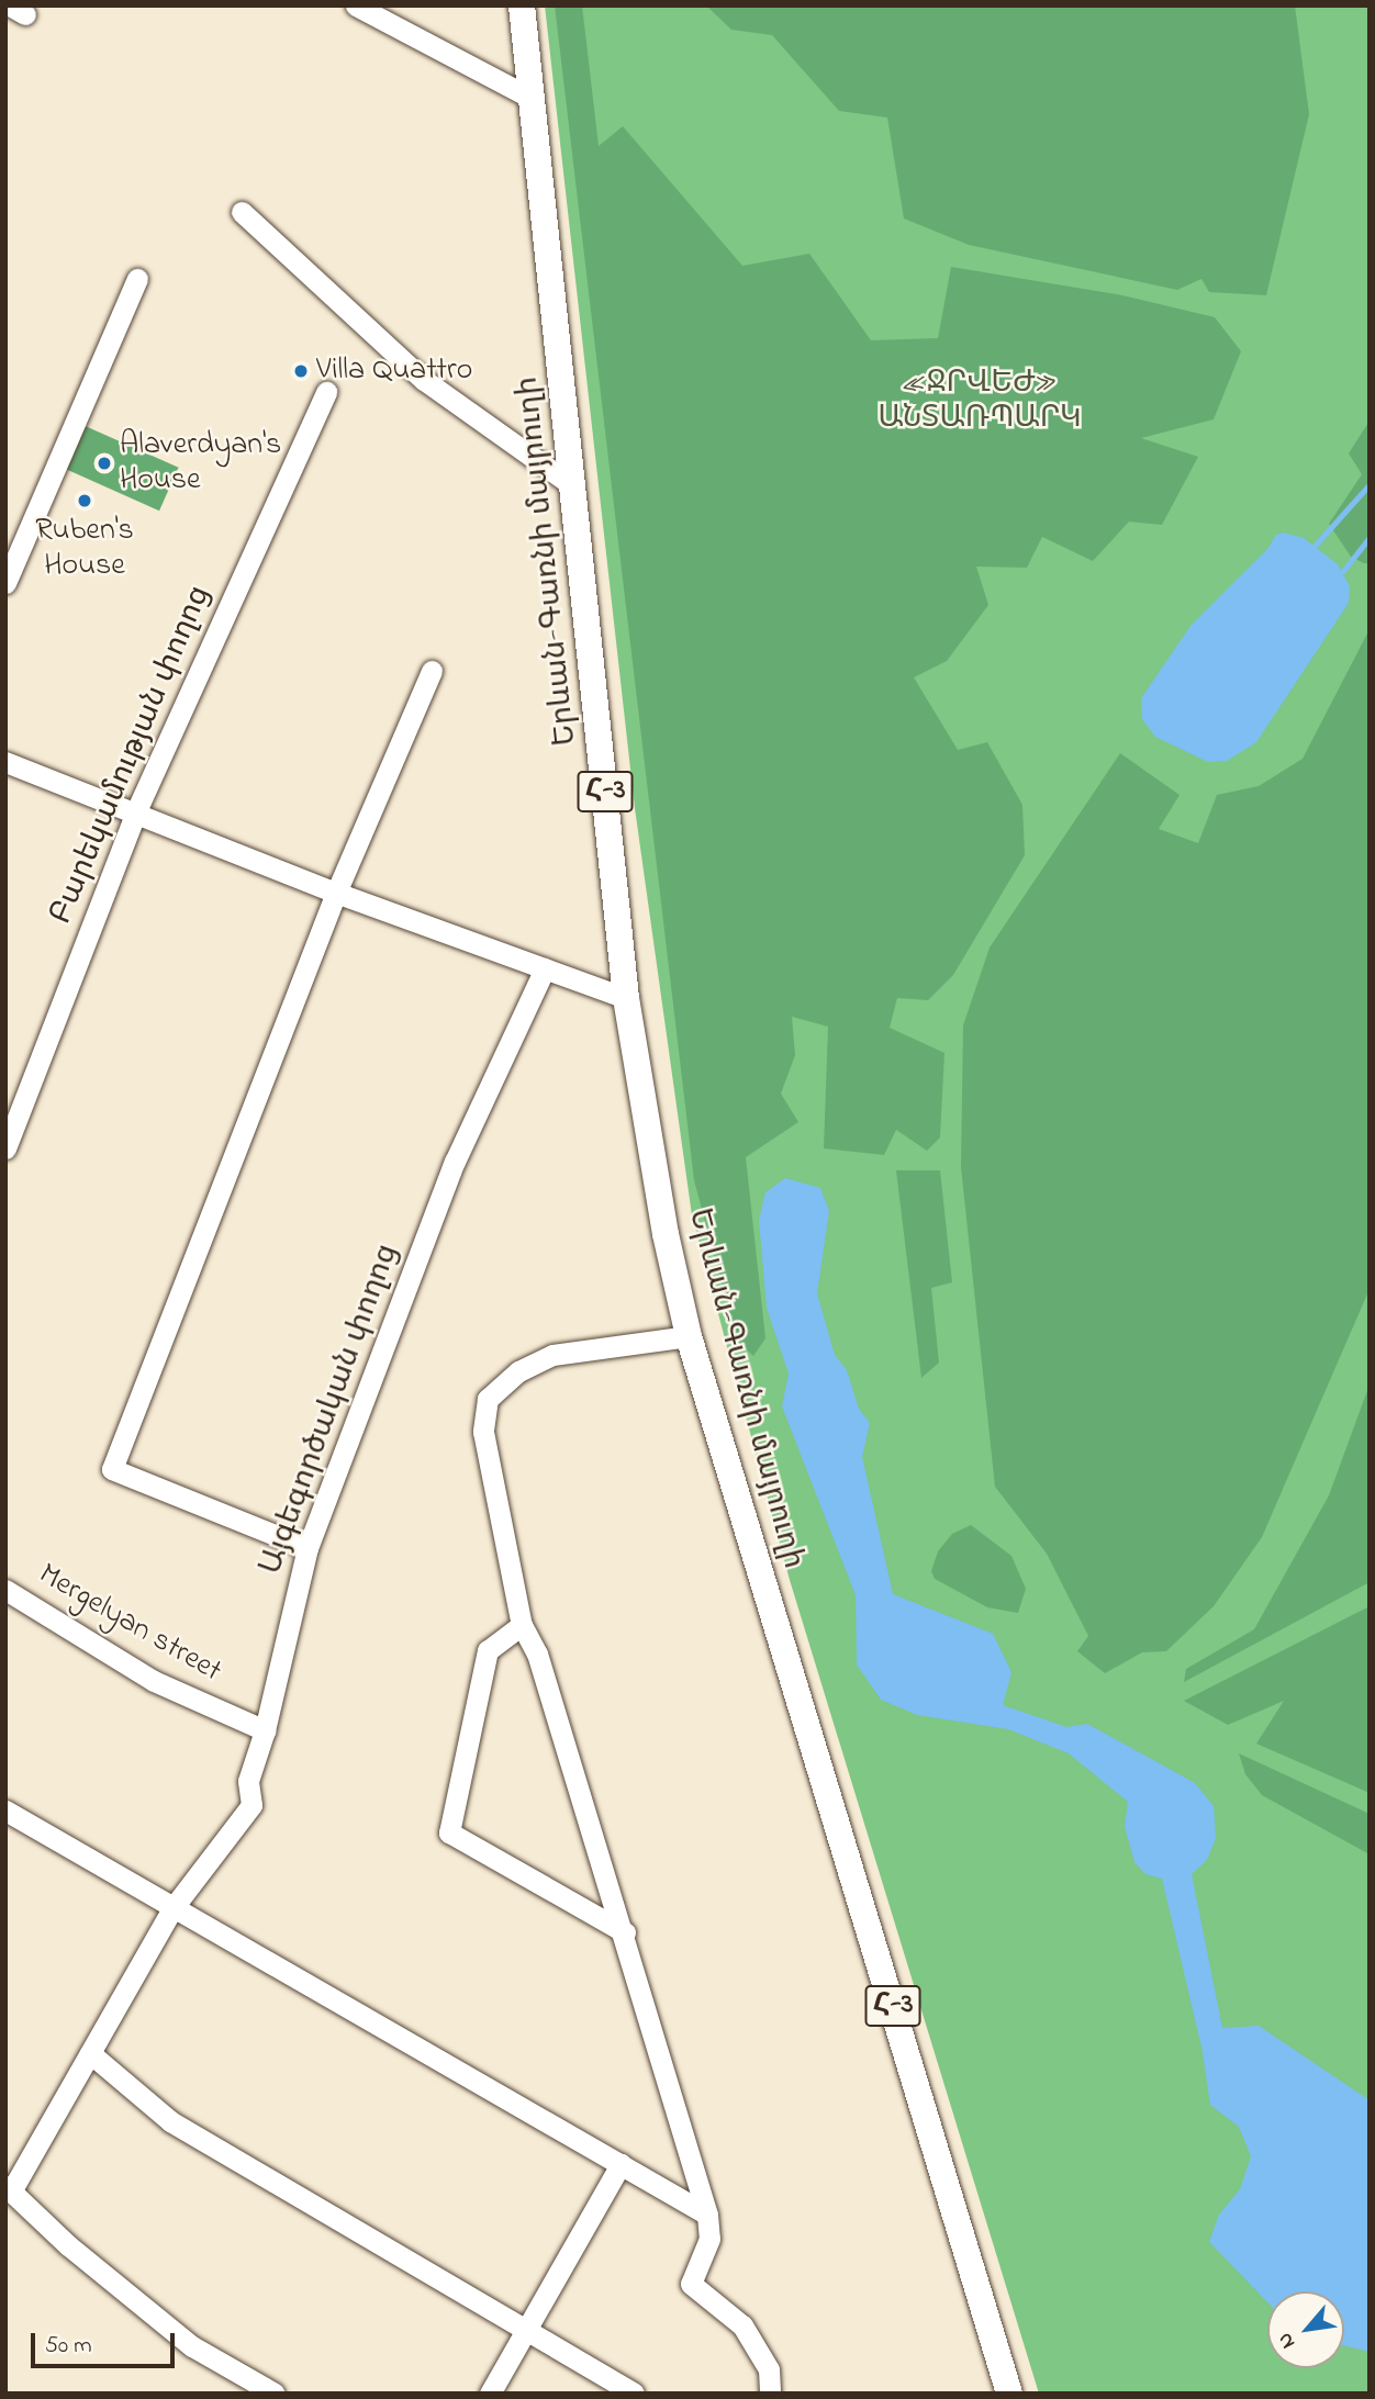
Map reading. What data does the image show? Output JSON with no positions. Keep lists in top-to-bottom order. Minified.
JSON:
{"streets":{"main road":["Երևան-Գառնի մայրուղի","Հ-3"],"street":["Բարեկամության փողոց","Այգեգործական փողոց","Mergelyan street"]},"crossings":[["Այգեգործական փողոց","Mergelyan street"]],"parks":["«ՋՐՎԵԺ» ԱՆՏԱՌՊԱՐԿ"],"places":["Villa Quattro","Alaverdyan's House","Ruben's House"],"scale_bar":"50 m","north":"bottom left"}
